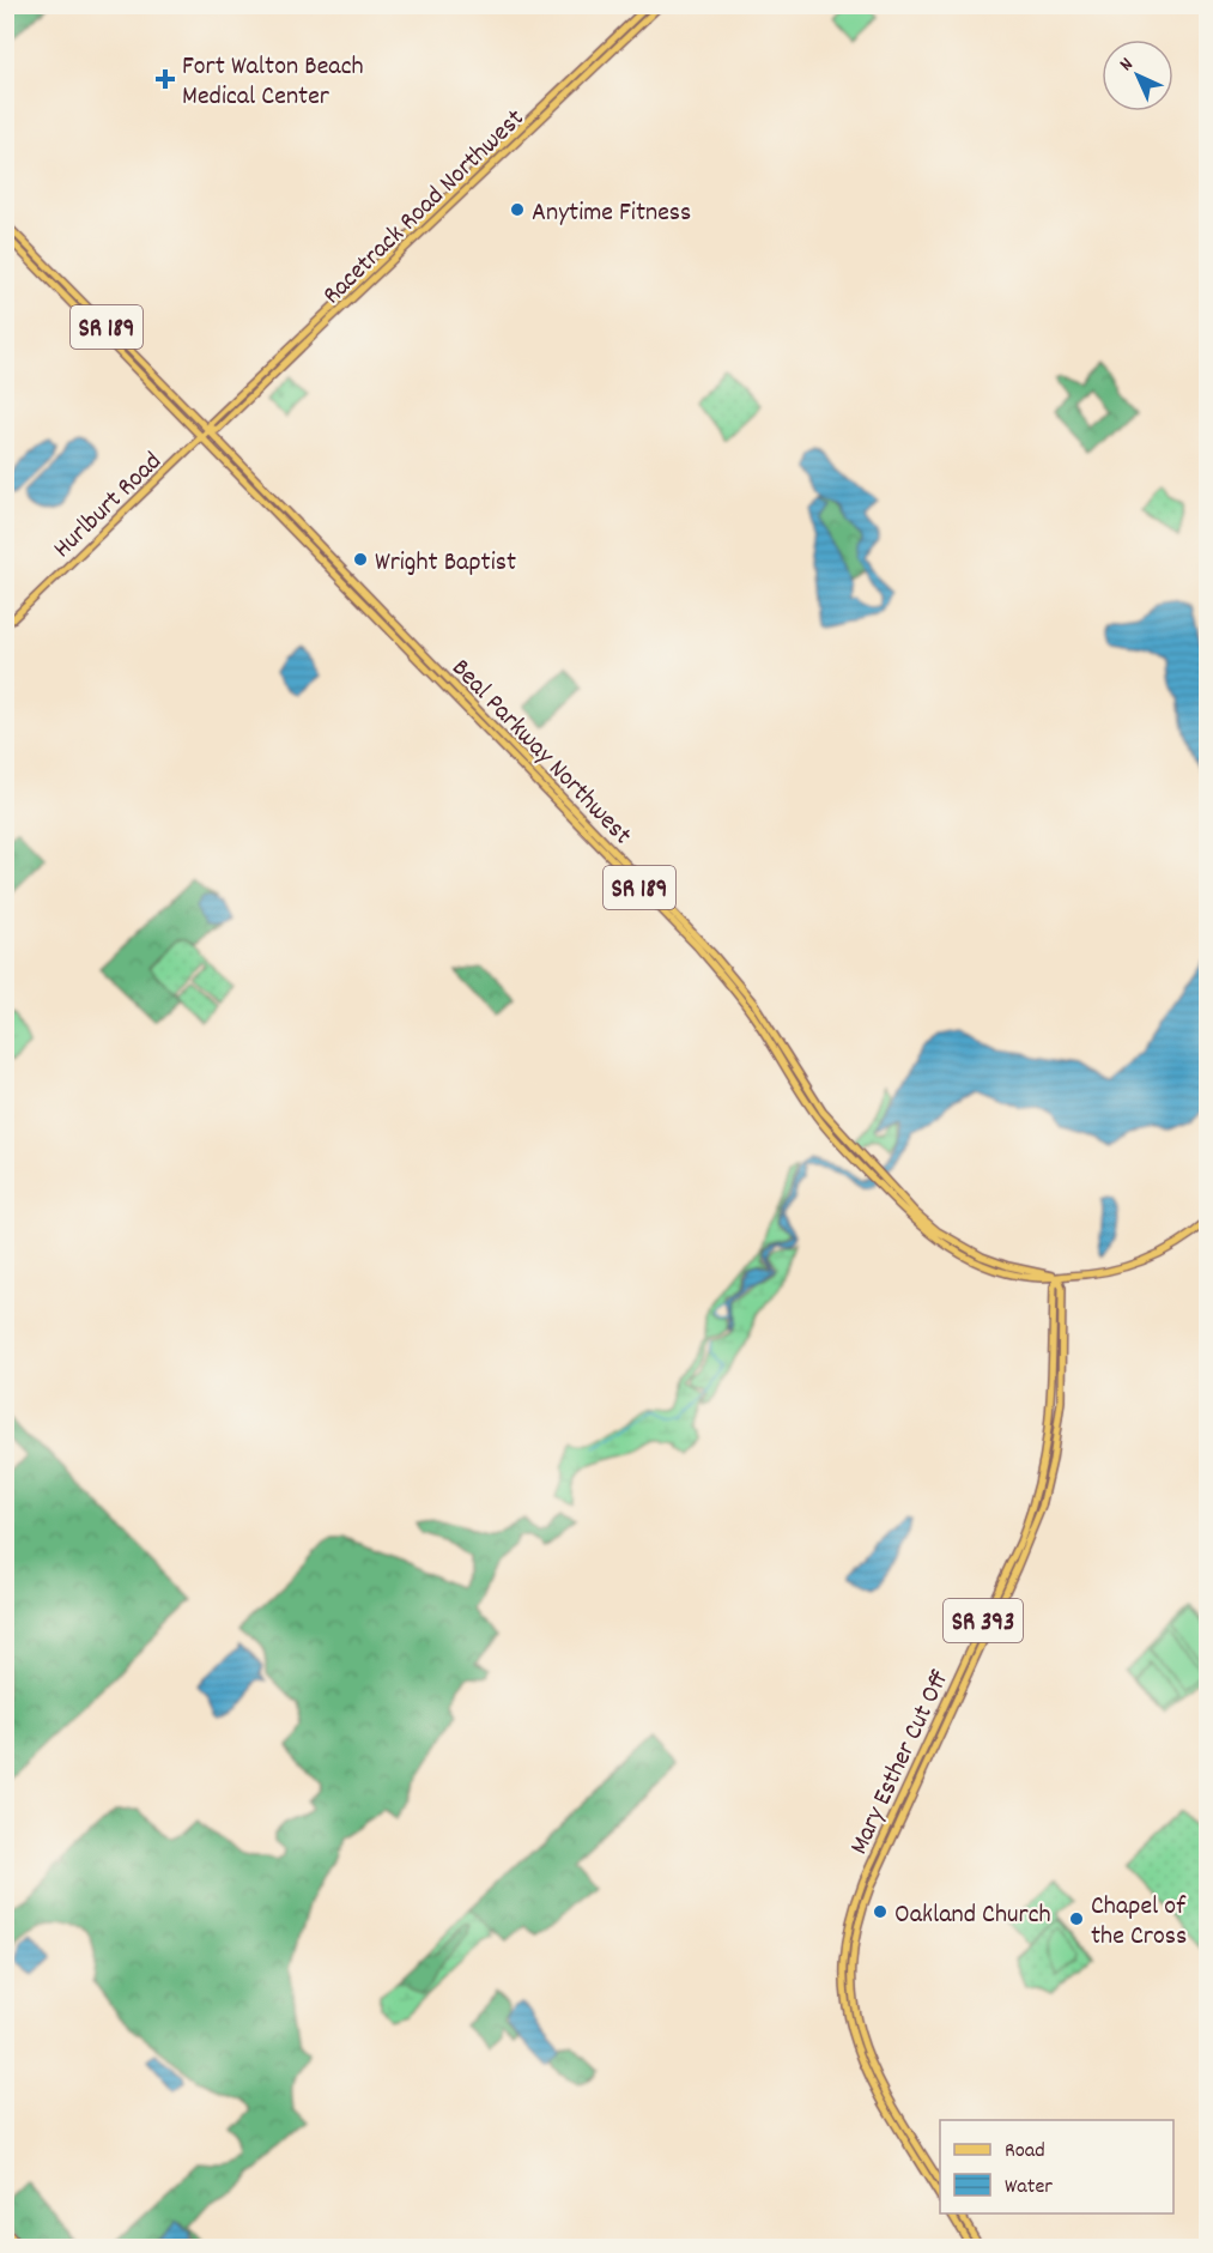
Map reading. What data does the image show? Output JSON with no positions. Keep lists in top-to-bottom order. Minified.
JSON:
{"streets":{"main road":["Racetrack Road Northwest","SR 189","Hurlburt Road","Beal Parkway Northwest","SR 393","Mary Esther Cut Off"]},"crossings":[["Racetrack Road Northwest","Hurlburt Road"],["Racetrack Road Northwest","Beal Parkway Northwest"],["Hurlburt Road","Beal Parkway Northwest"],["Beal Parkway Northwest","Mary Esther Cut Off"]],"places":{"health":["Fort Walton Beach Medical Center"],"other":["Anytime Fitness","Wright Baptist","Oakland Church","Chapel of the Cross"]},"legend":["Road","Water"],"north":"top left"}
